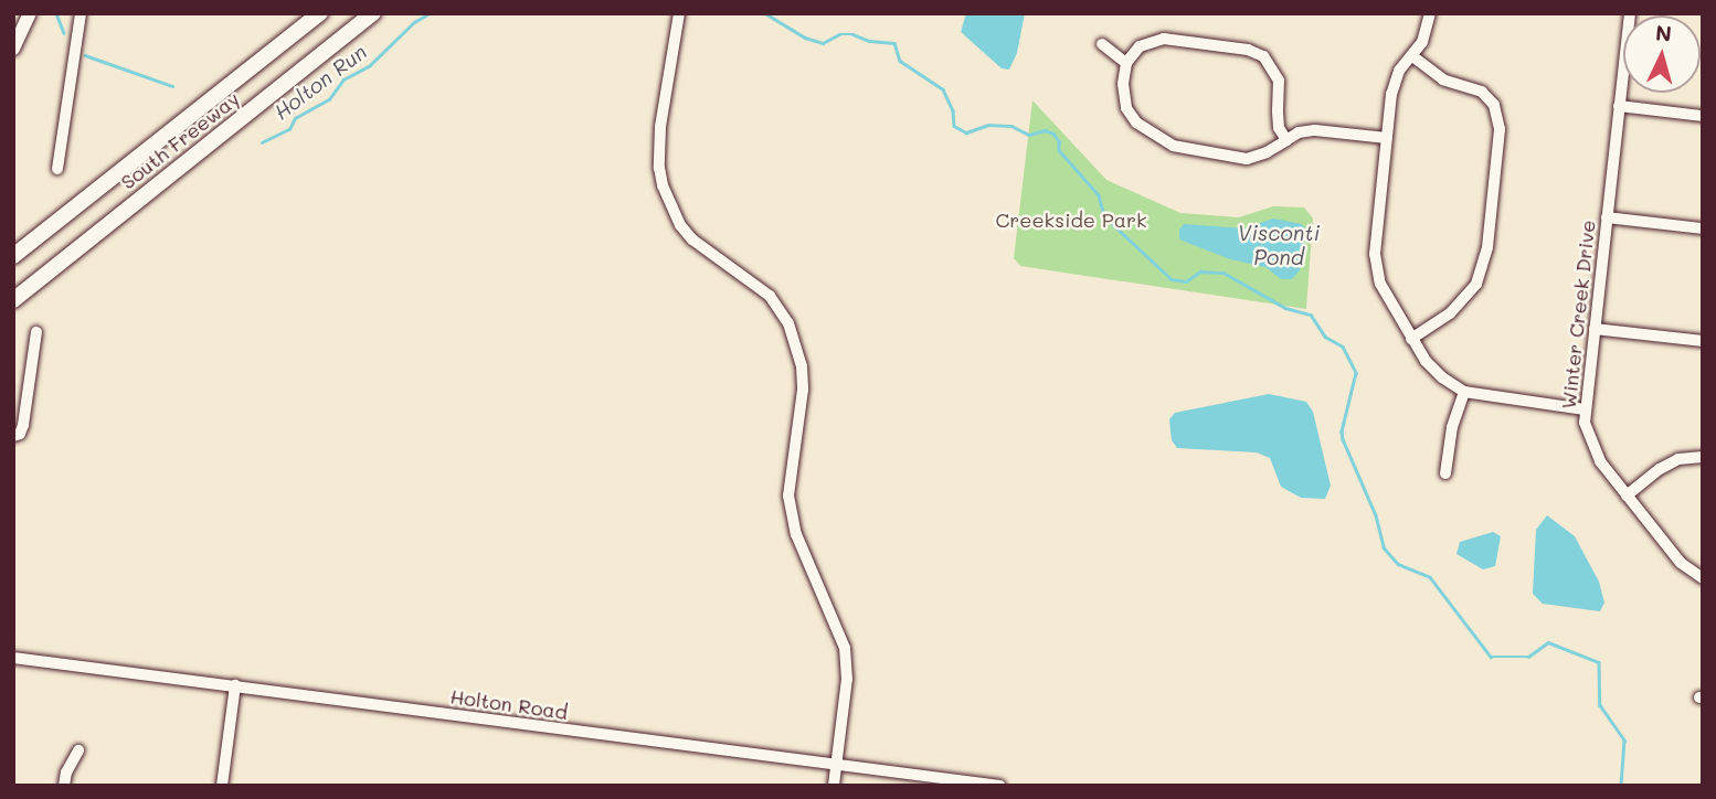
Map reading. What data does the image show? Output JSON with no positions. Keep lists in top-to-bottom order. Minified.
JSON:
{"streets":{"highway":["South Freeway"],"street":["Winter Creek Drive","Holton Road"]},"water":["Holton Run","Visconti Pond"],"parks":["Creekside Park"],"north":"top"}
